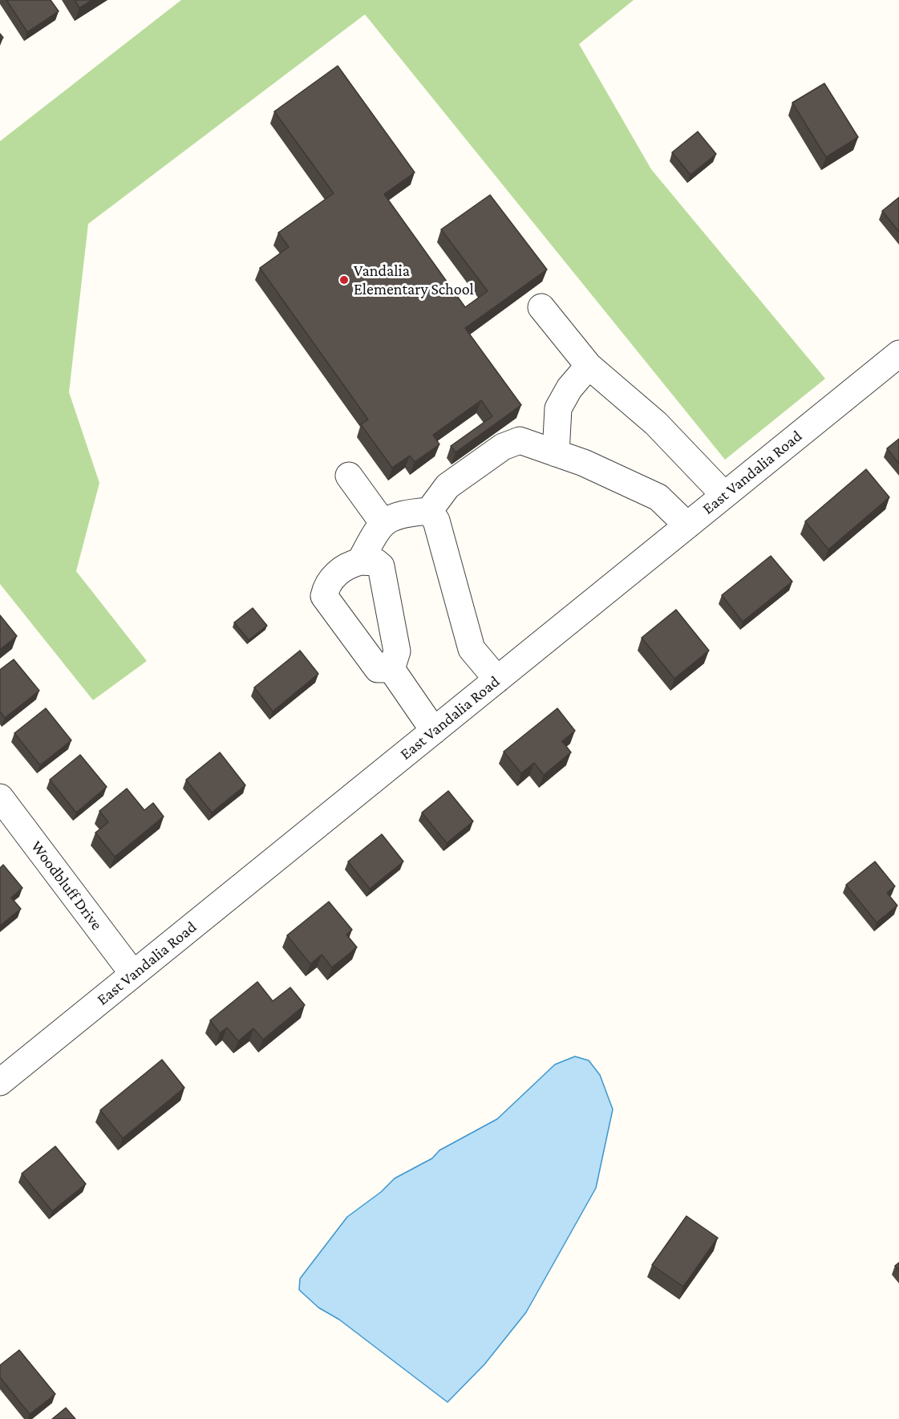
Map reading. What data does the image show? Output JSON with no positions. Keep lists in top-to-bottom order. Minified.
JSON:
{"streets":{"street":["East Vandalia Road","Woodbluff Drive"]},"crossings":[["East Vandalia Road","Woodbluff Drive"]],"places":["Vandalia Elementary School"]}
